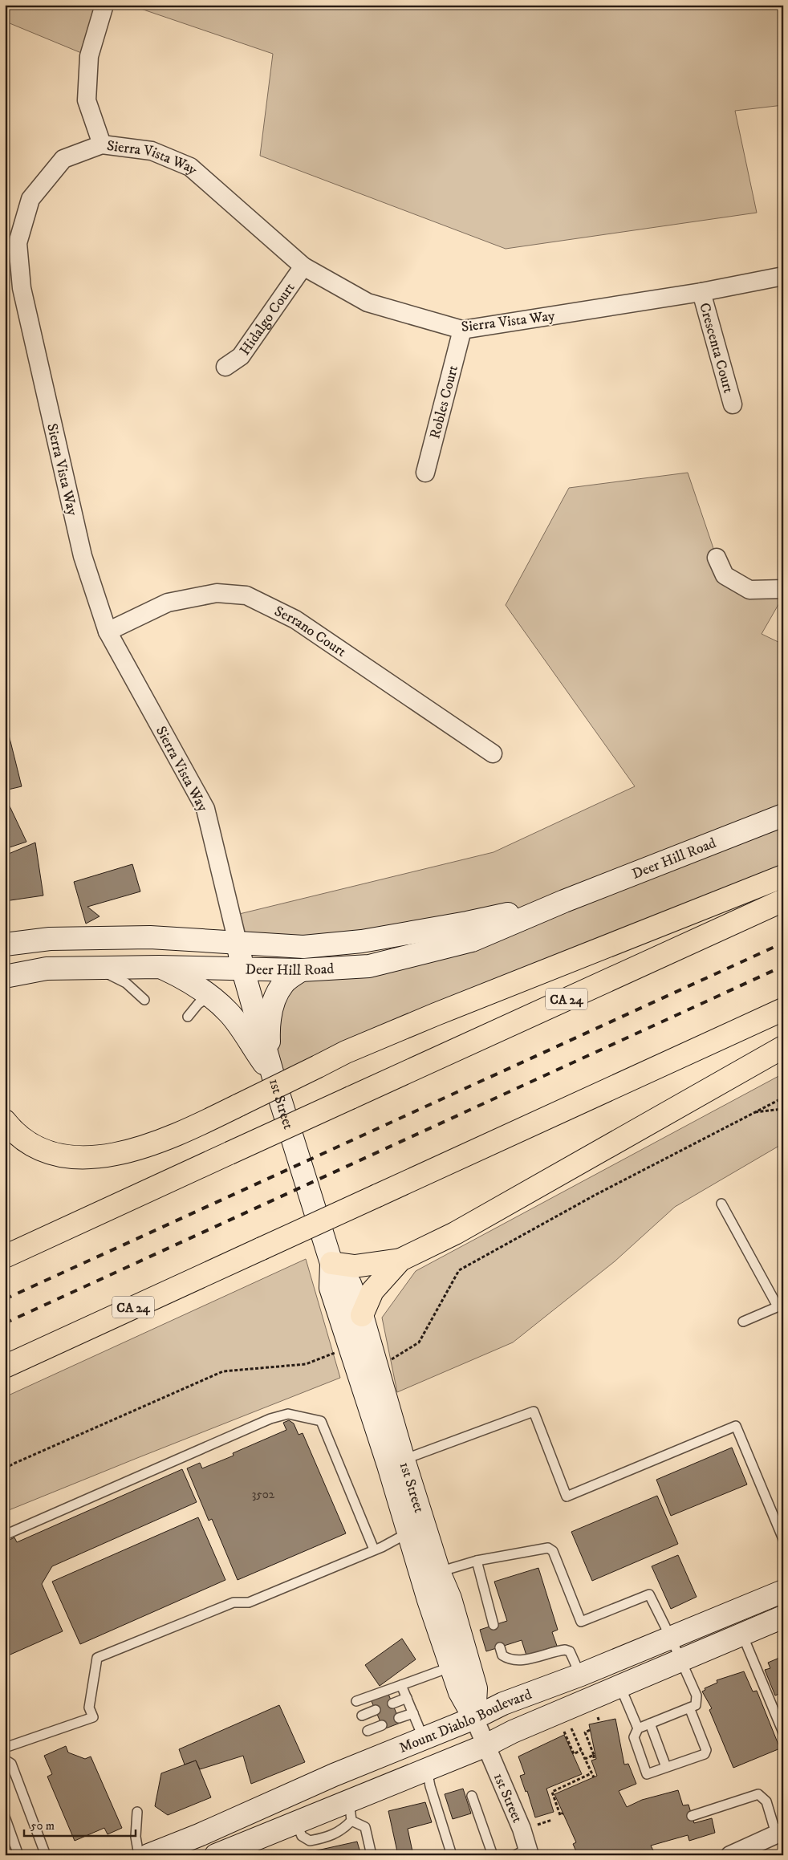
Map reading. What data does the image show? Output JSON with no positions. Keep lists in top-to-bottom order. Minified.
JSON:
{"streets":{"highway":["CA 24"],"street":["Sierra Vista Way","Hidalgo Court","Crescenta Court","Robles Court","Serrano Court","Deer Hill Road","1st Street","Mount Diablo Boulevard"]},"crossings":[["Sierra Vista Way","Hidalgo Court"],["Sierra Vista Way","Crescenta Court"],["Sierra Vista Way","Robles Court"],["Sierra Vista Way","Serrano Court"],["Sierra Vista Way","Deer Hill Road"],["Sierra Vista Way","1st Street"],["Deer Hill Road","1st Street"],["1st Street","Mount Diablo Boulevard"]],"house_numbers":["3502"],"scale_bar":"50 m"}
